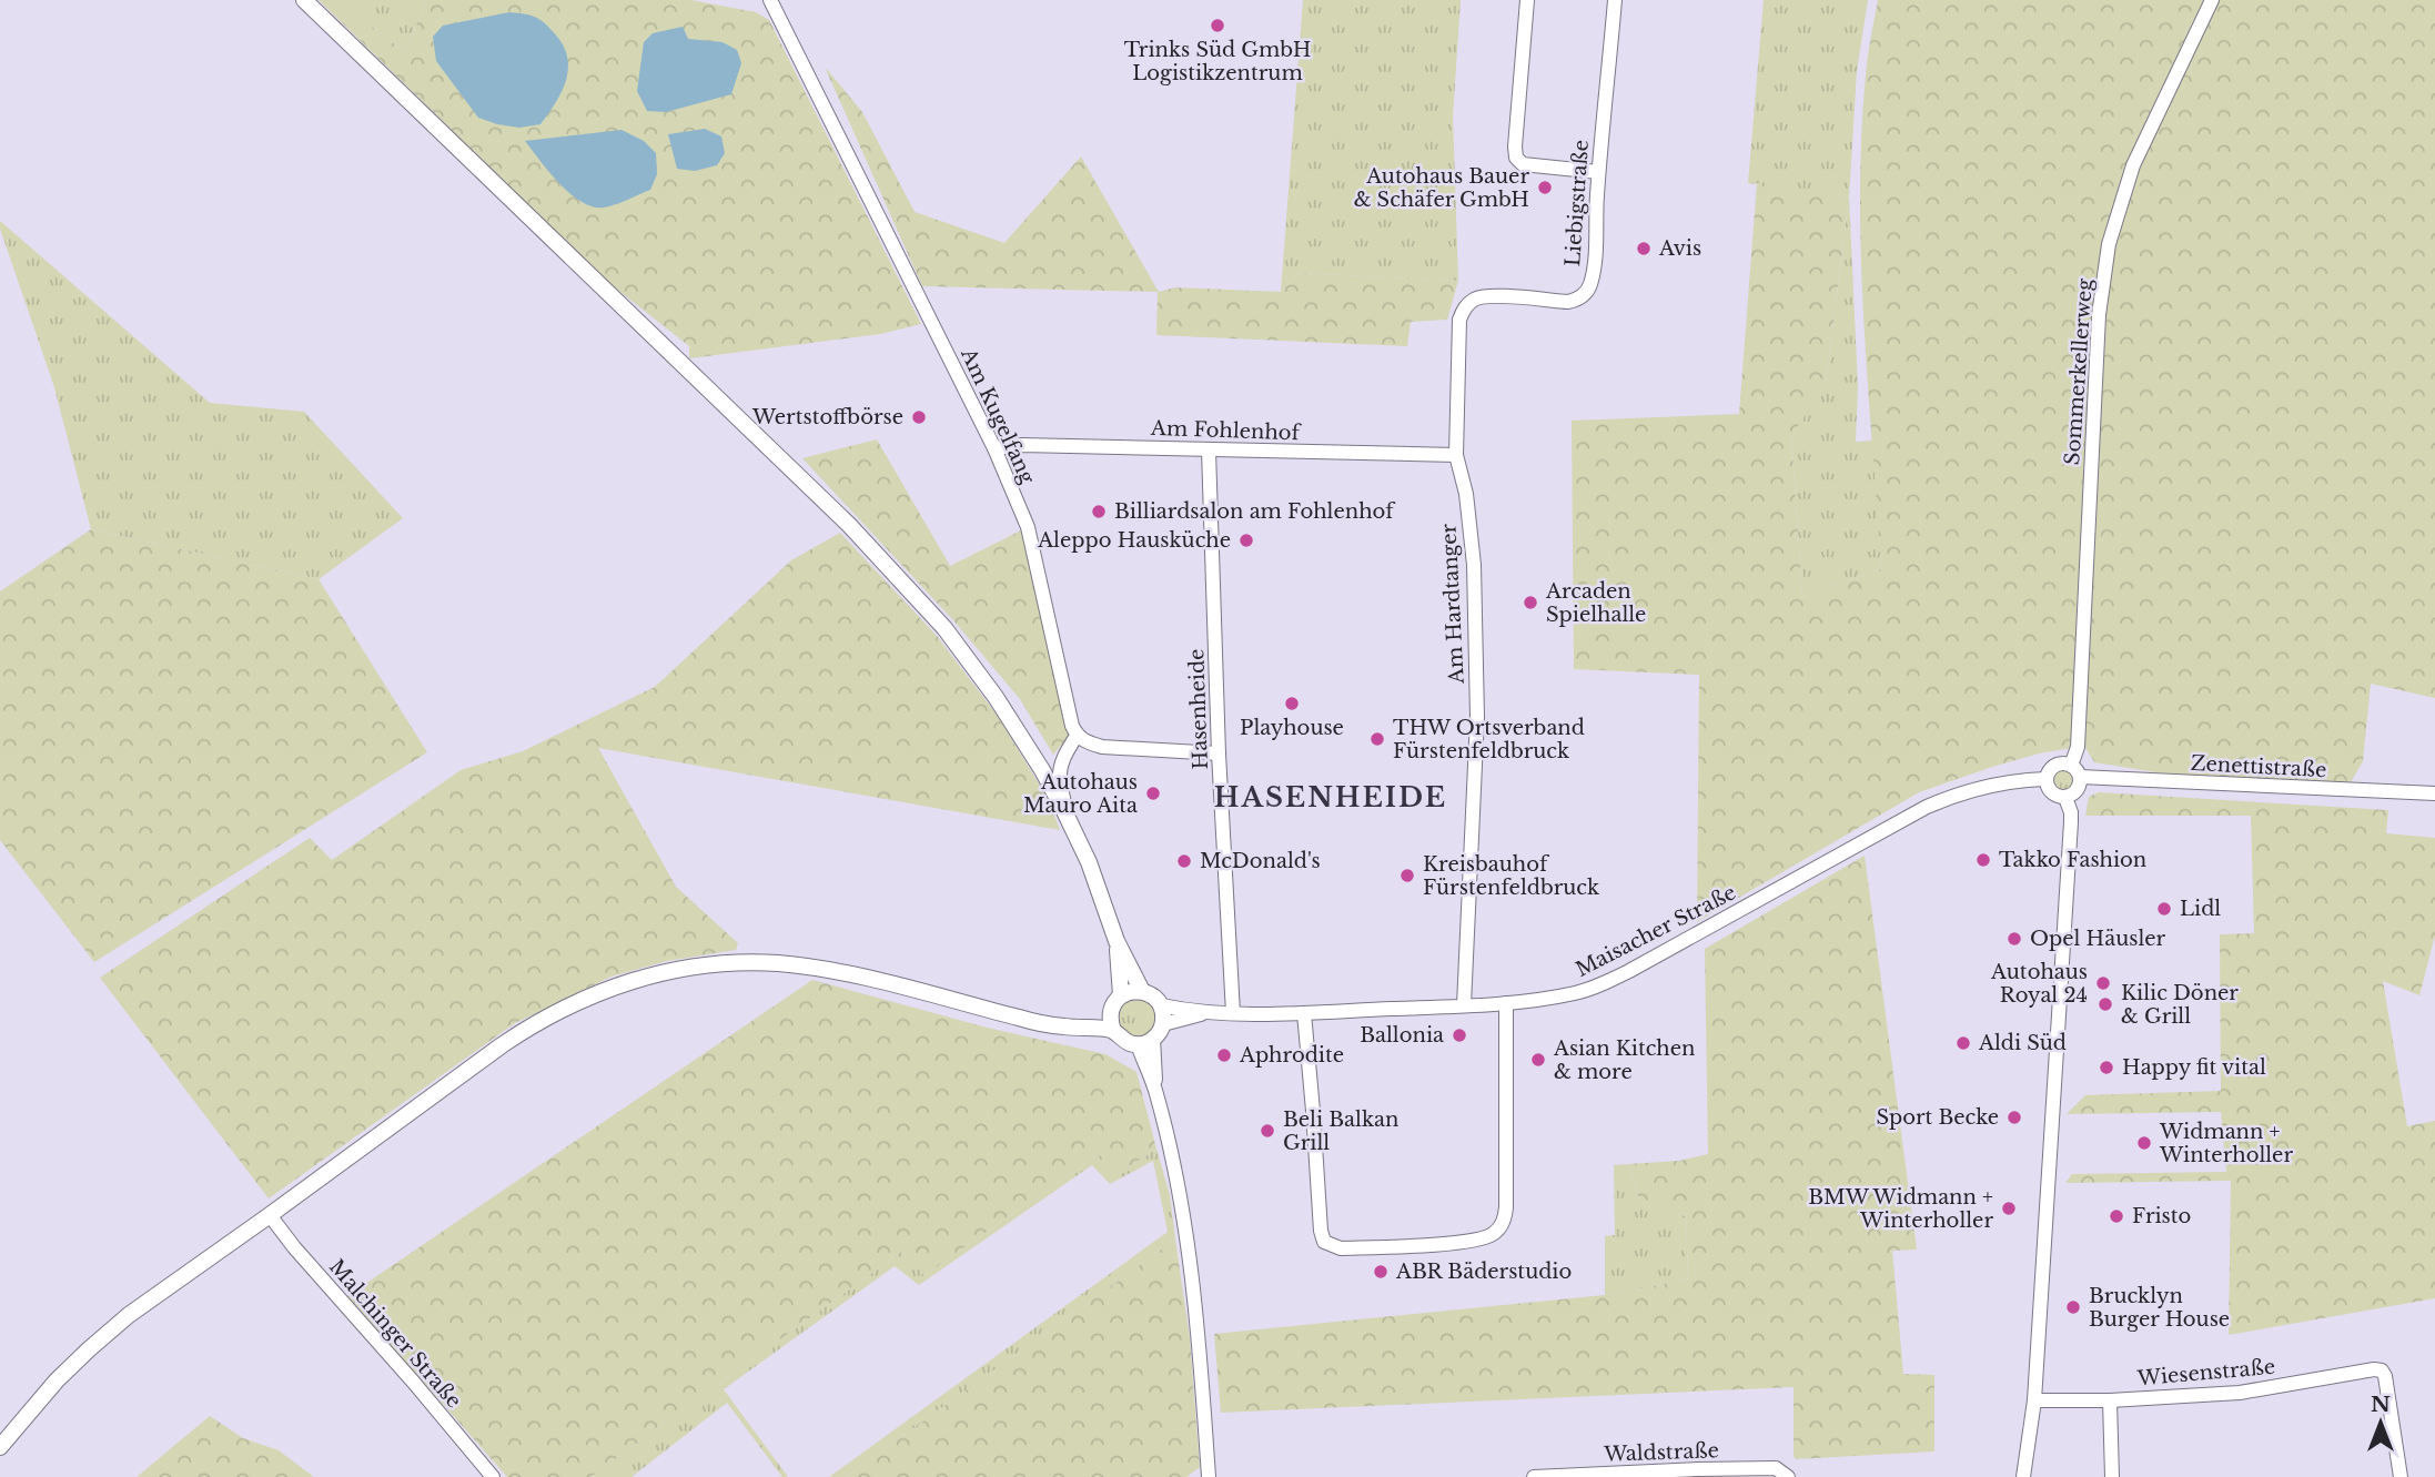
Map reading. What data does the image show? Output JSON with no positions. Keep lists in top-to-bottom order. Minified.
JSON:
{"streets":{"street":["Liebigstraße","Sommerkellerweg","Am Kugelfang","Am Fohlenhof","Am Hardtanger","Hasenheide","Zenettistraße","Maisacher Straße","Malchinger Straße","Wiesenstraße","Waldstraße"]},"crossings":[["Liebigstraße","Am Hardtanger"],["Sommerkellerweg","Zenettistraße"],["Sommerkellerweg","Maisacher Straße"],["Am Kugelfang","Am Fohlenhof"],["Am Fohlenhof","Am Hardtanger"],["Am Fohlenhof","Hasenheide"],["Am Hardtanger","Maisacher Straße"],["Hasenheide","Maisacher Straße"],["Zenettistraße","Maisacher Straße"]],"districts":["HASENHEIDE"],"places":["Trinks Süd GmbH Logistikzentrum","Autohaus Bauer & Schäfer GmbH","Avis","Wertstoffbörse","Billiardsalon am Fohlenhof","Aleppo Hausküche","Arcaden Spielhalle","Playhouse","THW Ortsverband Fürstenfeldbruck","Autohaus Mauro Aita","Takko Fashion","McDonald's","Kreisbauhof Fürstenfeldbruck","Lidl","Opel Häusler","Autohaus Royal 24","Kilic Döner & Grill","Ballonia","Aldi Süd","Aphrodite","Asian Kitchen & more","Happy fit vital","Sport Becke","Beli Balkan Grill","Widmann + Winterholler","BMW Widmann + Winterholler","Fristo","ABR Bäderstudio","Brucklyn Burger House"],"north":"top"}
